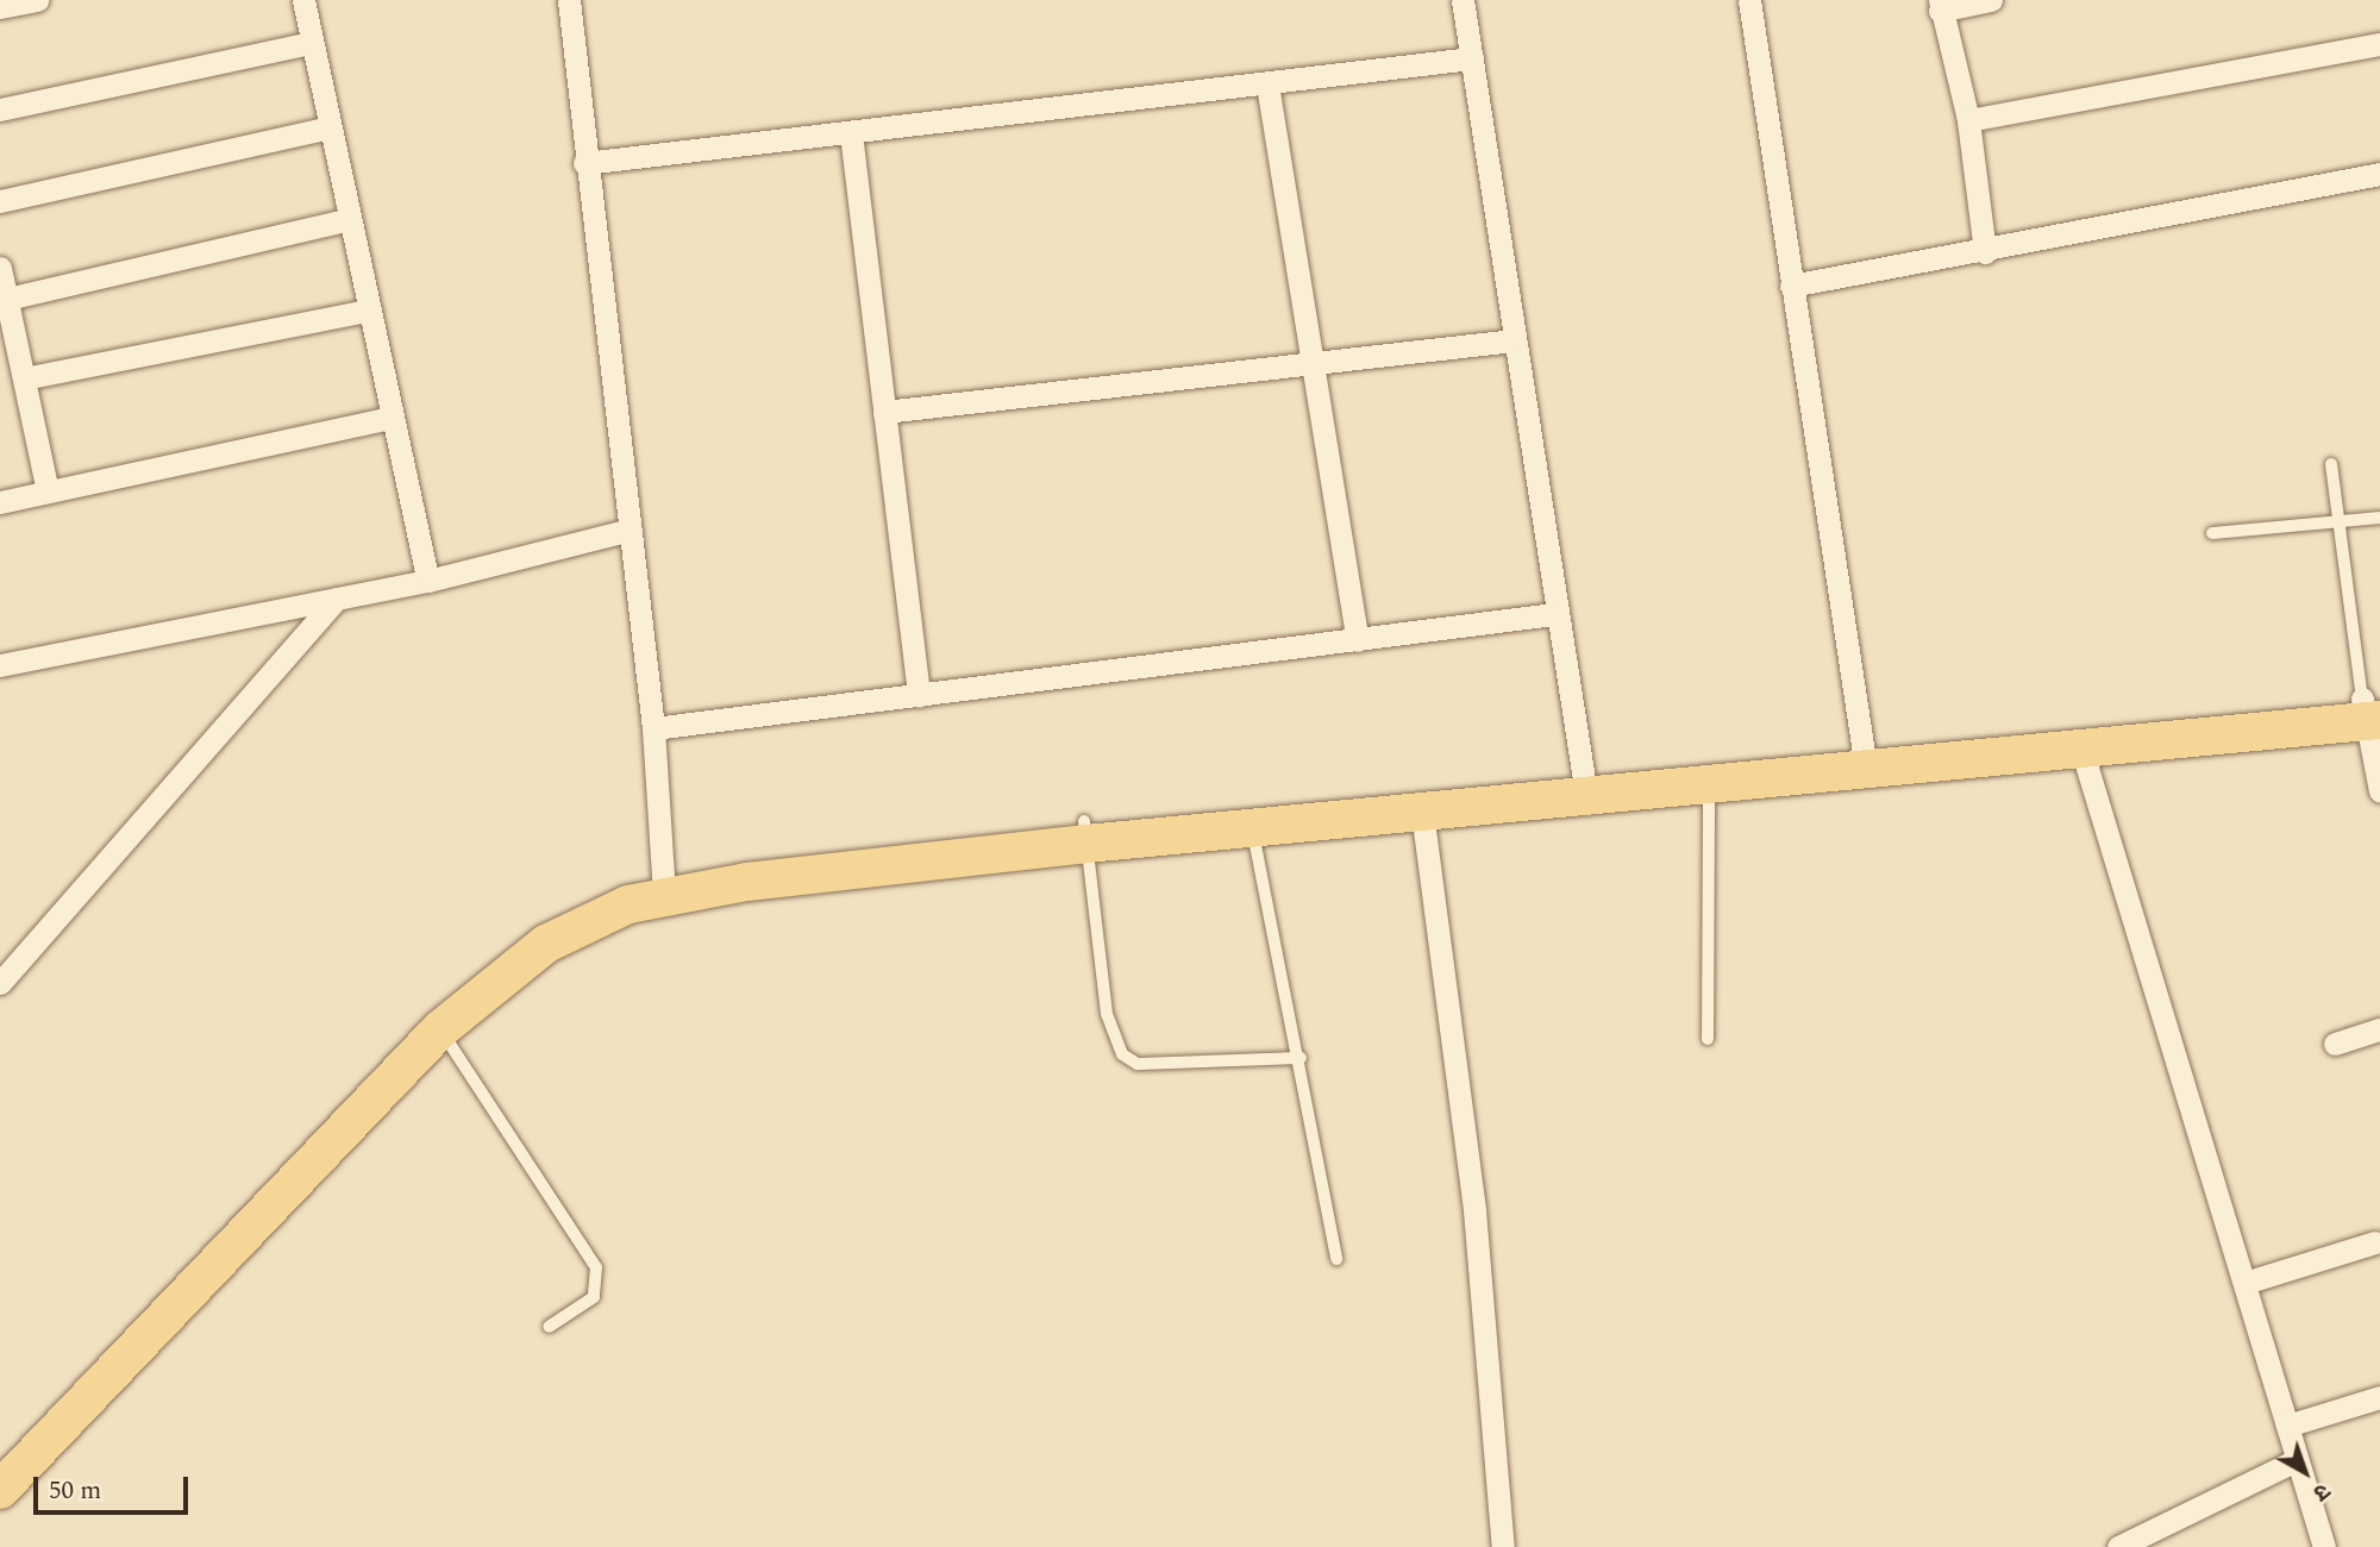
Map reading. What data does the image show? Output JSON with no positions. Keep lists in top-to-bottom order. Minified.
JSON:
{"scale_bar":"50 m","north":"bottom right"}
